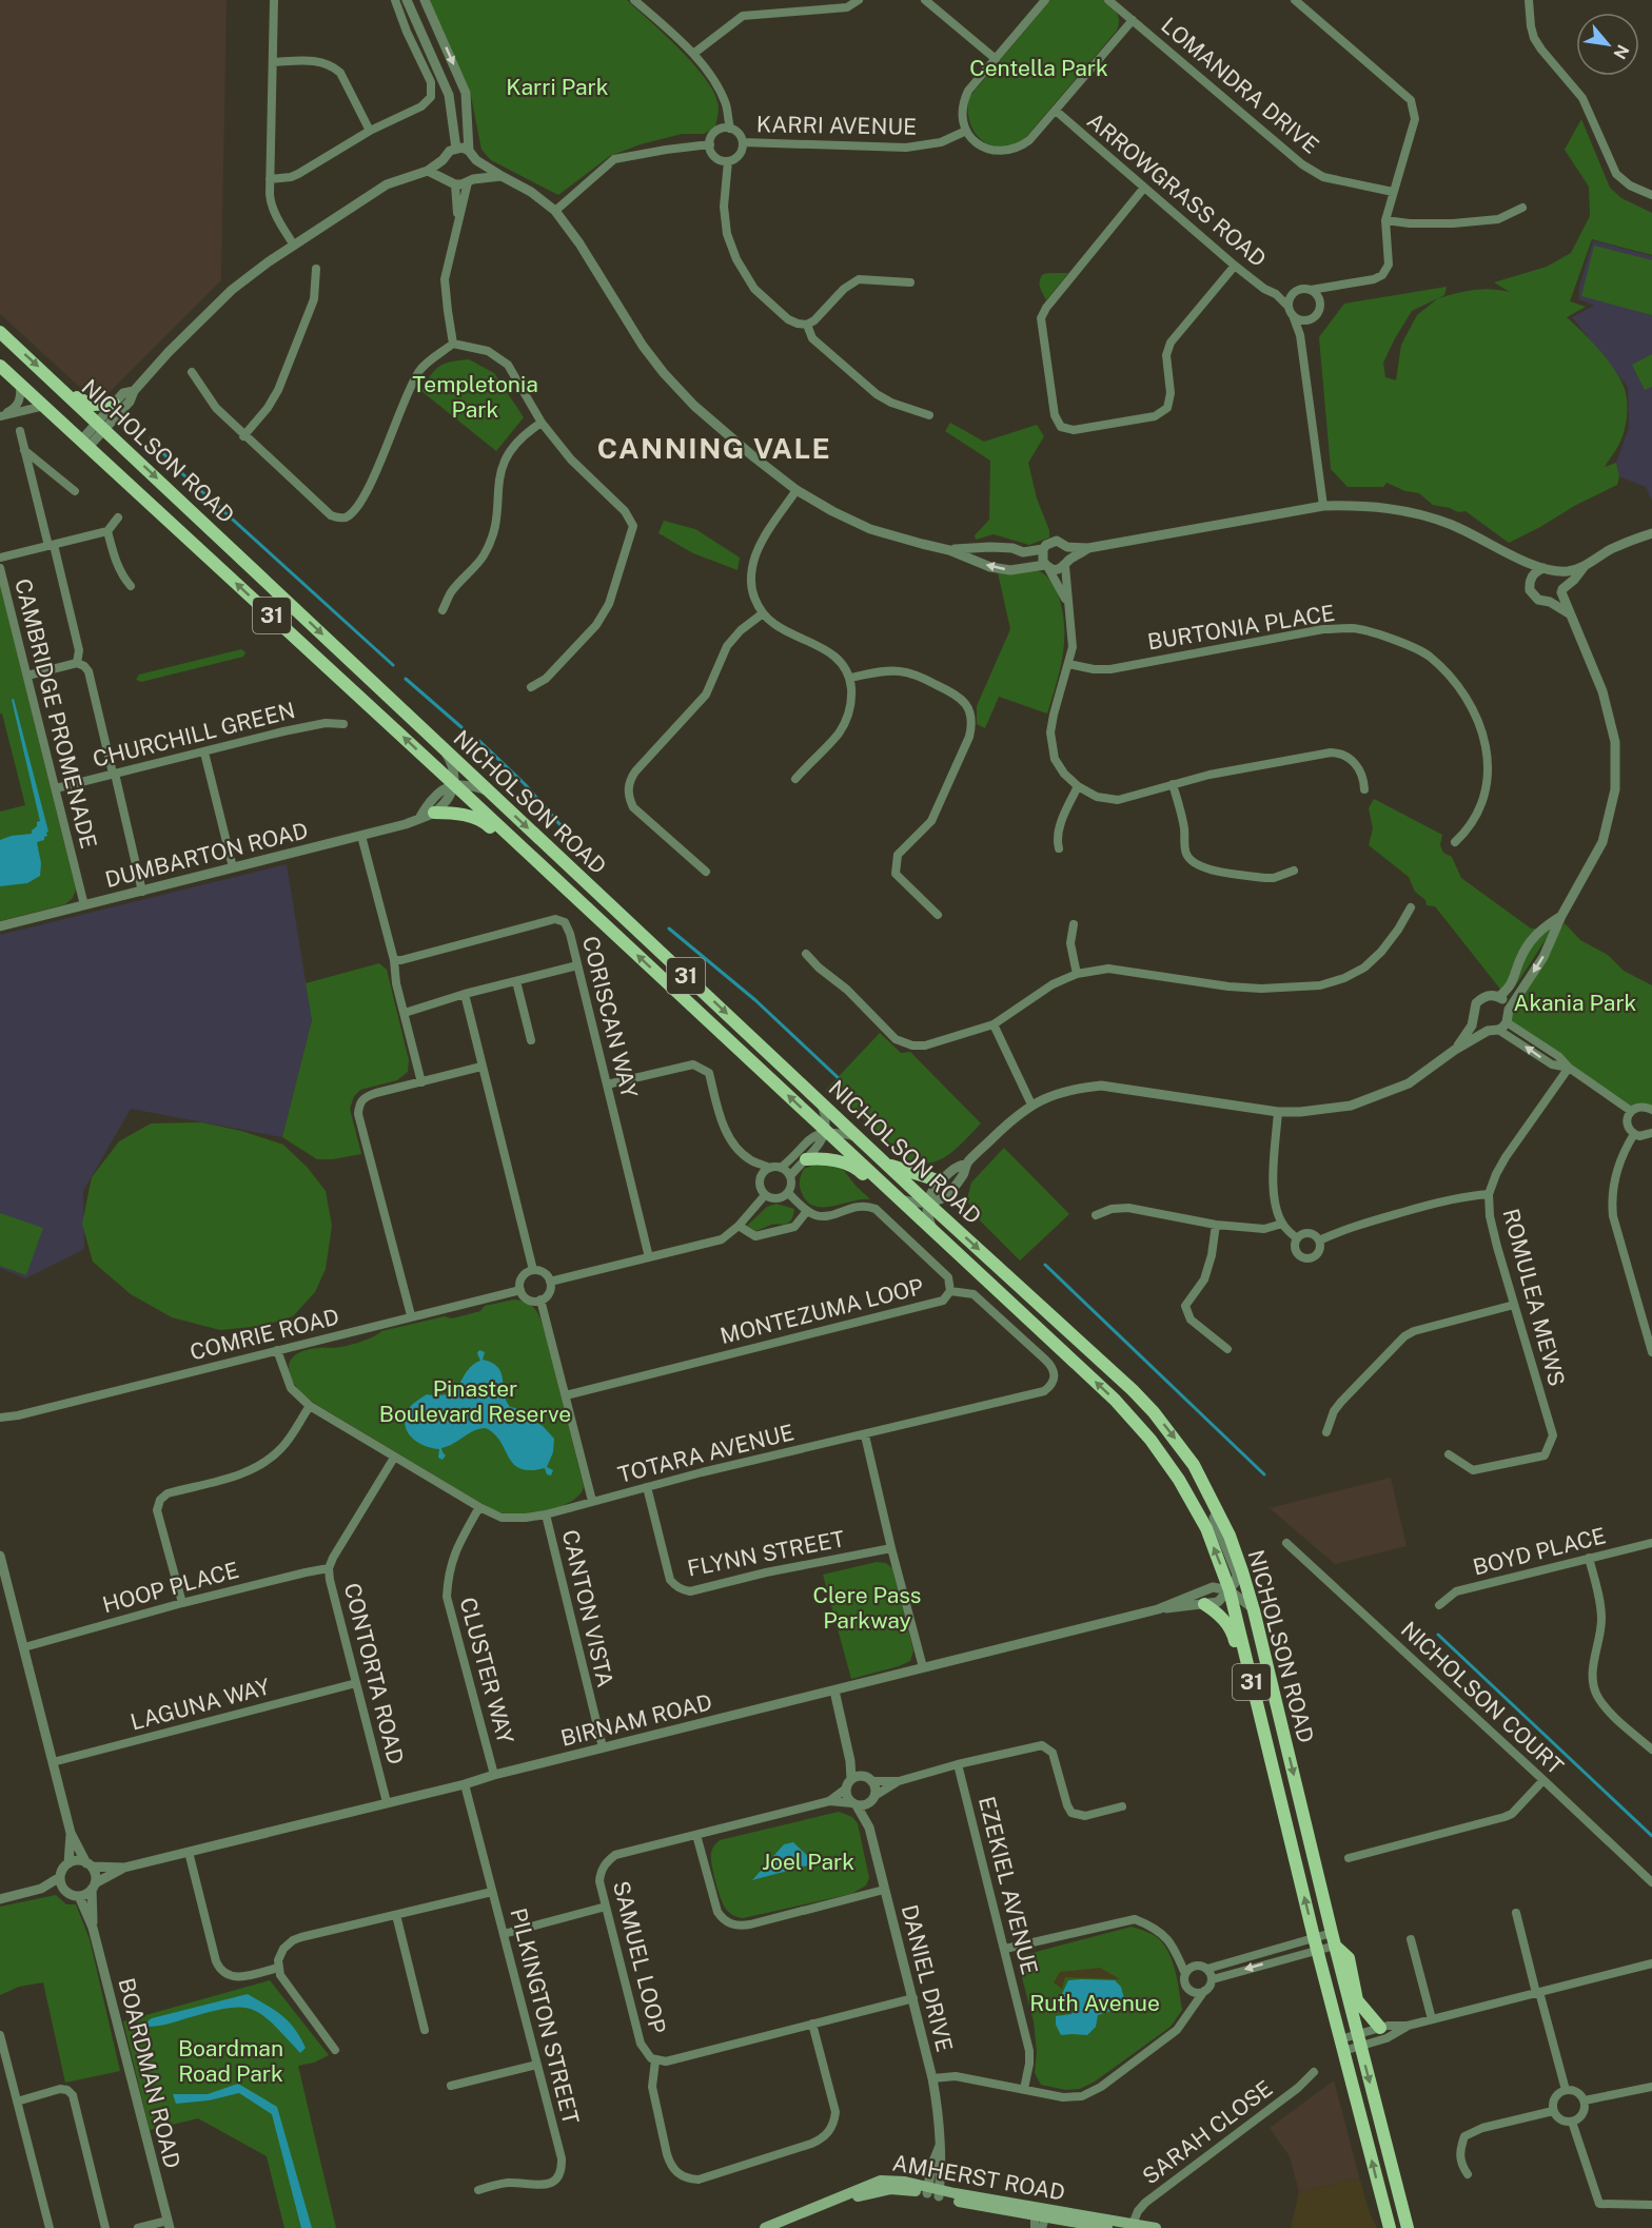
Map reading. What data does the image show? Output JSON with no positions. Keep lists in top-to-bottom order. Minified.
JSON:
{"streets":{"main road":["NICHOLSON ROAD","31","AMHERST ROAD"],"street":["LOMANDRA DRIVE","KARRI AVENUE","ARROWGRASS ROAD","BURTONIA PLACE","CAMBRIDGE PROMENADE","CHURCHILL GREEN","DUMBARTON ROAD","CORISCAN WAY","ROMULEA MEWS","MONTEZUMA LOOP","COMRIE ROAD","TOTARA AVENUE","BOYD PLACE","FLYNN STREET","HOOP PLACE","CANTON VISTA","CLUSTER WAY","CONTORTA ROAD","NICHOLSON COURT","LAGUNA WAY","BIRNAM ROAD","EZEKIEL AVENUE","SAMUEL LOOP","DANIEL DRIVE","PILKINGTON STREET","BOARDMAN ROAD","SARAH CLOSE"]},"crossings":[["LOMANDRA DRIVE","ARROWGRASS ROAD"],["NICHOLSON ROAD","BIRNAM ROAD"],["CAMBRIDGE PROMENADE","CHURCHILL GREEN"],["CAMBRIDGE PROMENADE","DUMBARTON ROAD"],["MONTEZUMA LOOP","TOTARA AVENUE"],["COMRIE ROAD","TOTARA AVENUE"],["TOTARA AVENUE","FLYNN STREET"],["TOTARA AVENUE","CANTON VISTA"],["TOTARA AVENUE","CLUSTER WAY"],["TOTARA AVENUE","CONTORTA ROAD"],["HOOP PLACE","CONTORTA ROAD"],["HOOP PLACE","BOARDMAN ROAD"],["CANTON VISTA","BIRNAM ROAD"],["CLUSTER WAY","BIRNAM ROAD"],["CONTORTA ROAD","LAGUNA WAY"],["CONTORTA ROAD","BIRNAM ROAD"],["LAGUNA WAY","BOARDMAN ROAD"],["BIRNAM ROAD","DANIEL DRIVE"],["BIRNAM ROAD","PILKINGTON STREET"],["BIRNAM ROAD","BOARDMAN ROAD"],["SAMUEL LOOP","DANIEL DRIVE"],["DANIEL DRIVE","AMHERST ROAD"],["SARAH CLOSE","AMHERST ROAD"]],"districts":["CANNING VALE"],"parks":["Centella Park","Karri Park","Templetonia Park","Akania Park","Pinaster Boulevard Reserve","Clere Pass Parkway","Joel Park","Ruth Avenue","Boardman Road Park"],"north":"bottom right"}
